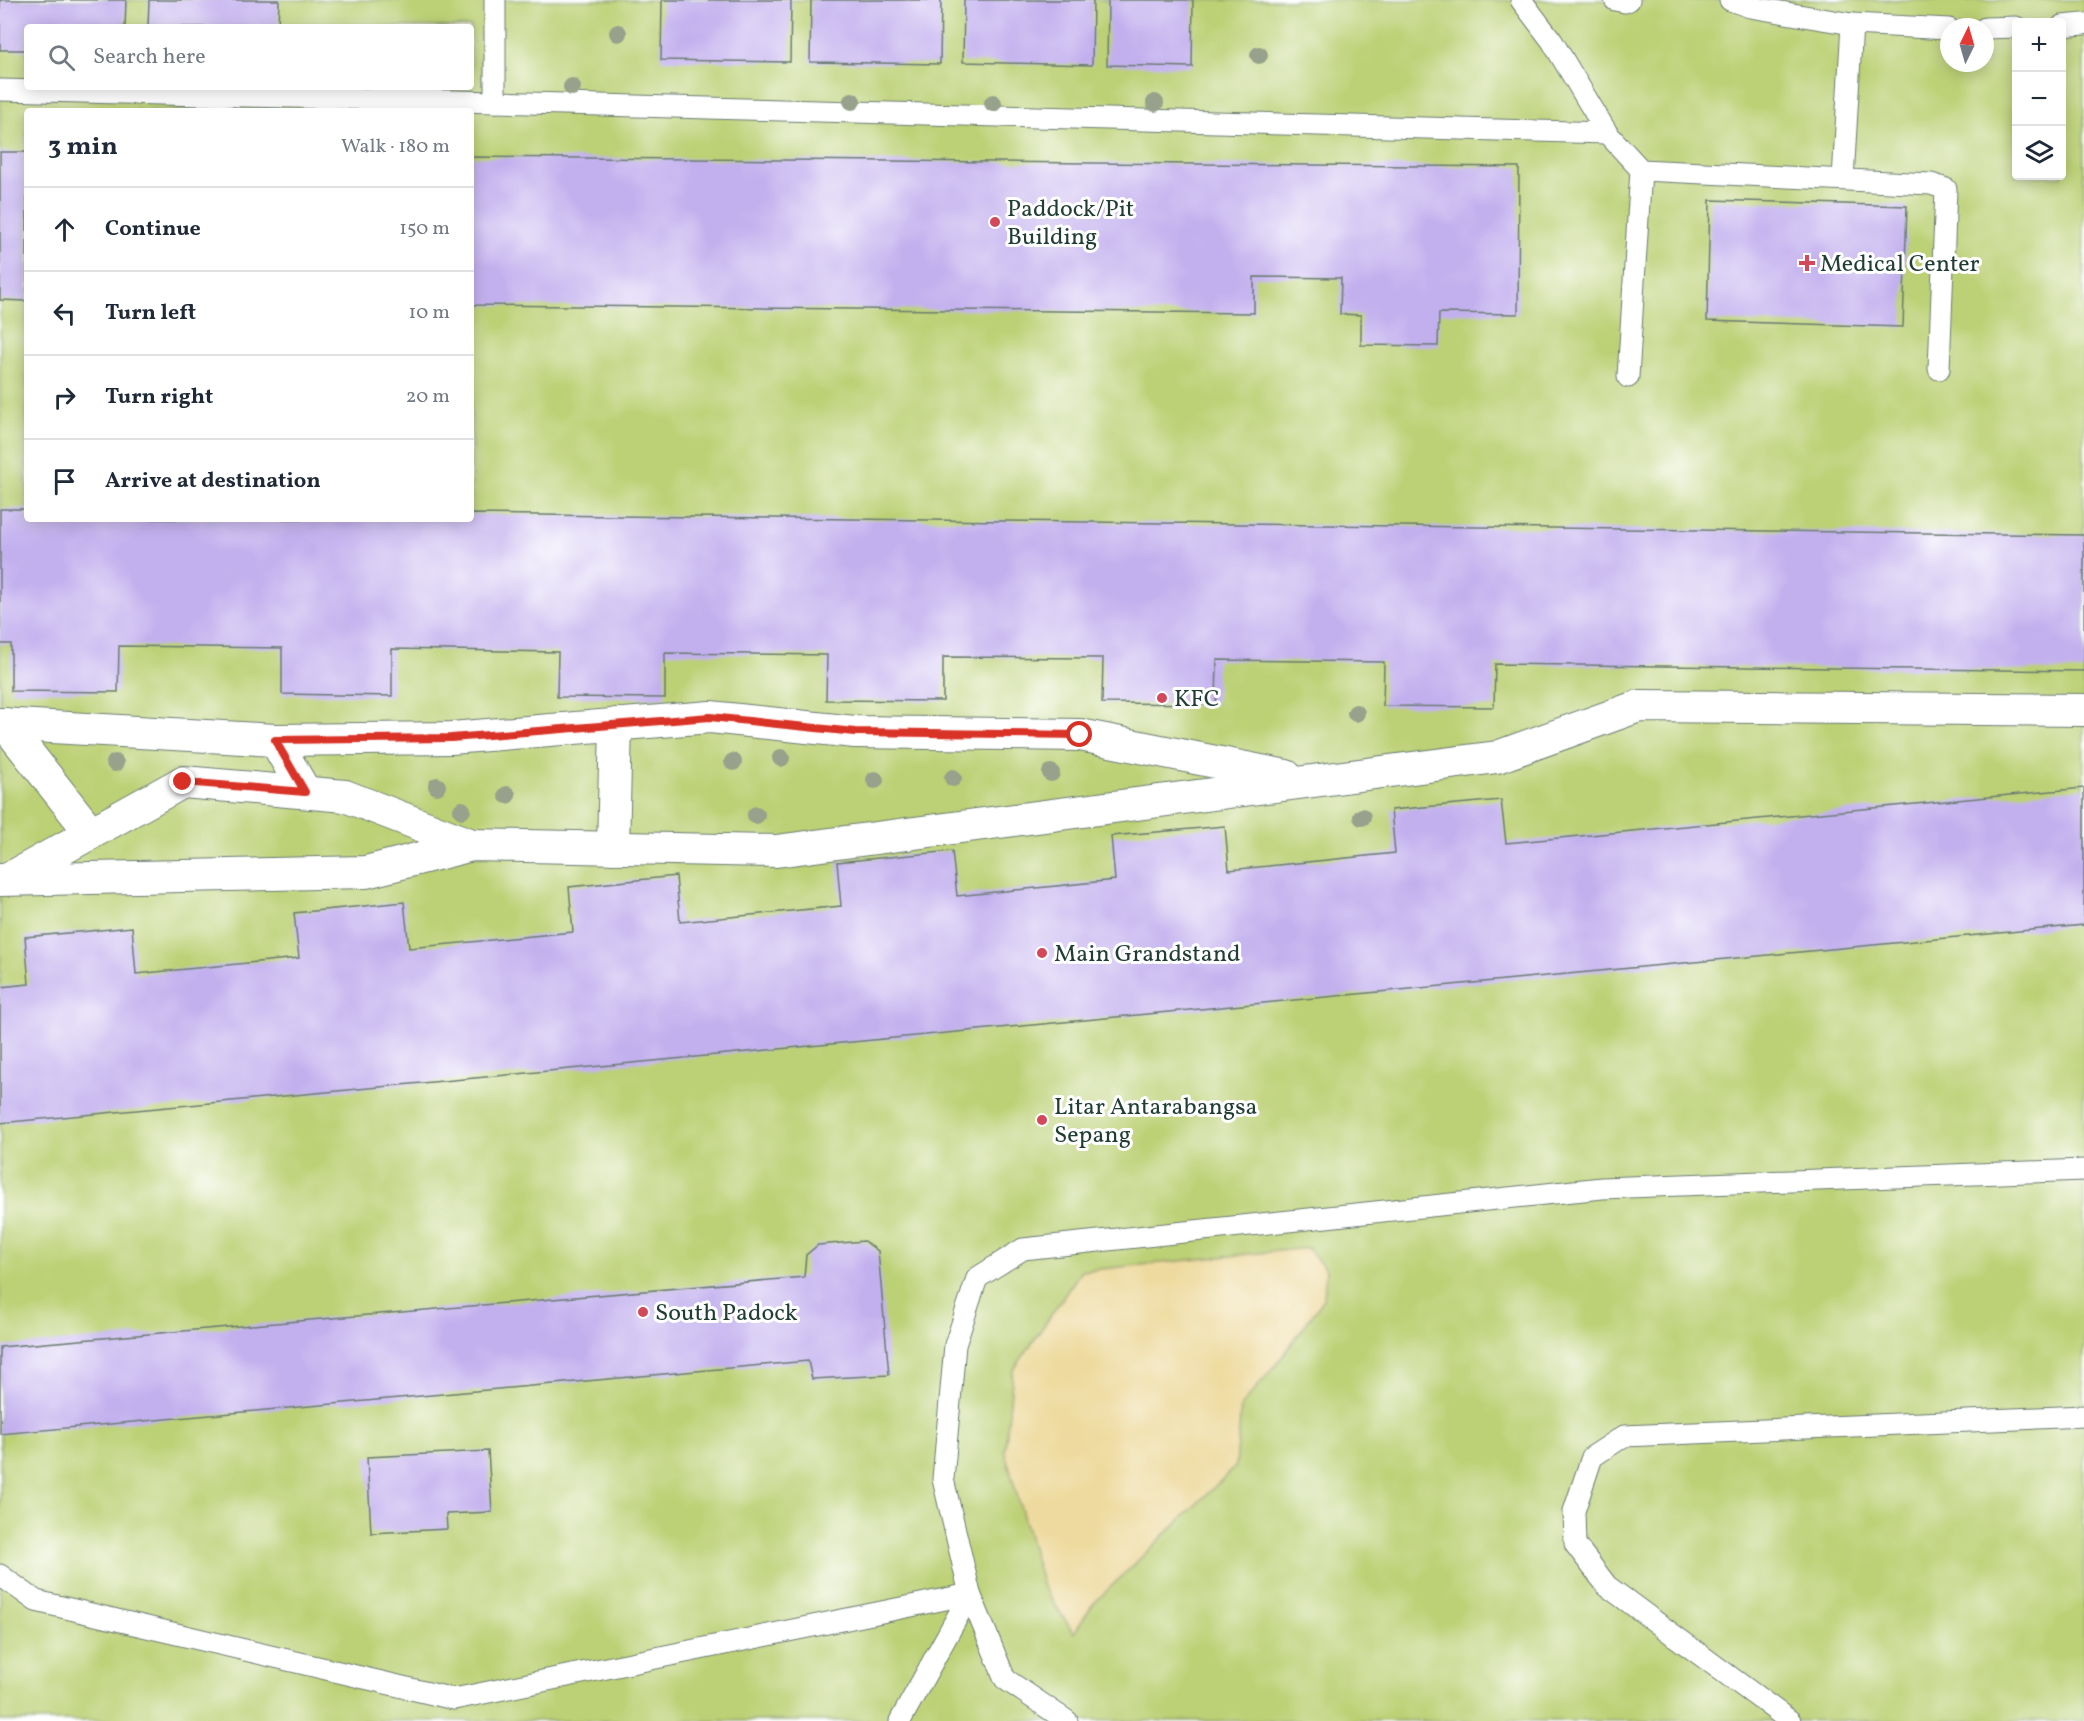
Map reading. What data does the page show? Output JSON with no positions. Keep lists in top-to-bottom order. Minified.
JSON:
{"places":{"other":["Paddock/Pit Building","KFC","Main Grandstand","Litar Antarabangsa Sepang","South Padock"],"health":["Medical Center"]},"north":"top","page":{"map_buttons":["+","−"],"search":"Search here","heading":["3 min","Walk · 180 m"],"list":[["Continue","150 m"],["Turn left","10 m"],["Turn right","20 m"],"Arrive at destination"]}}
